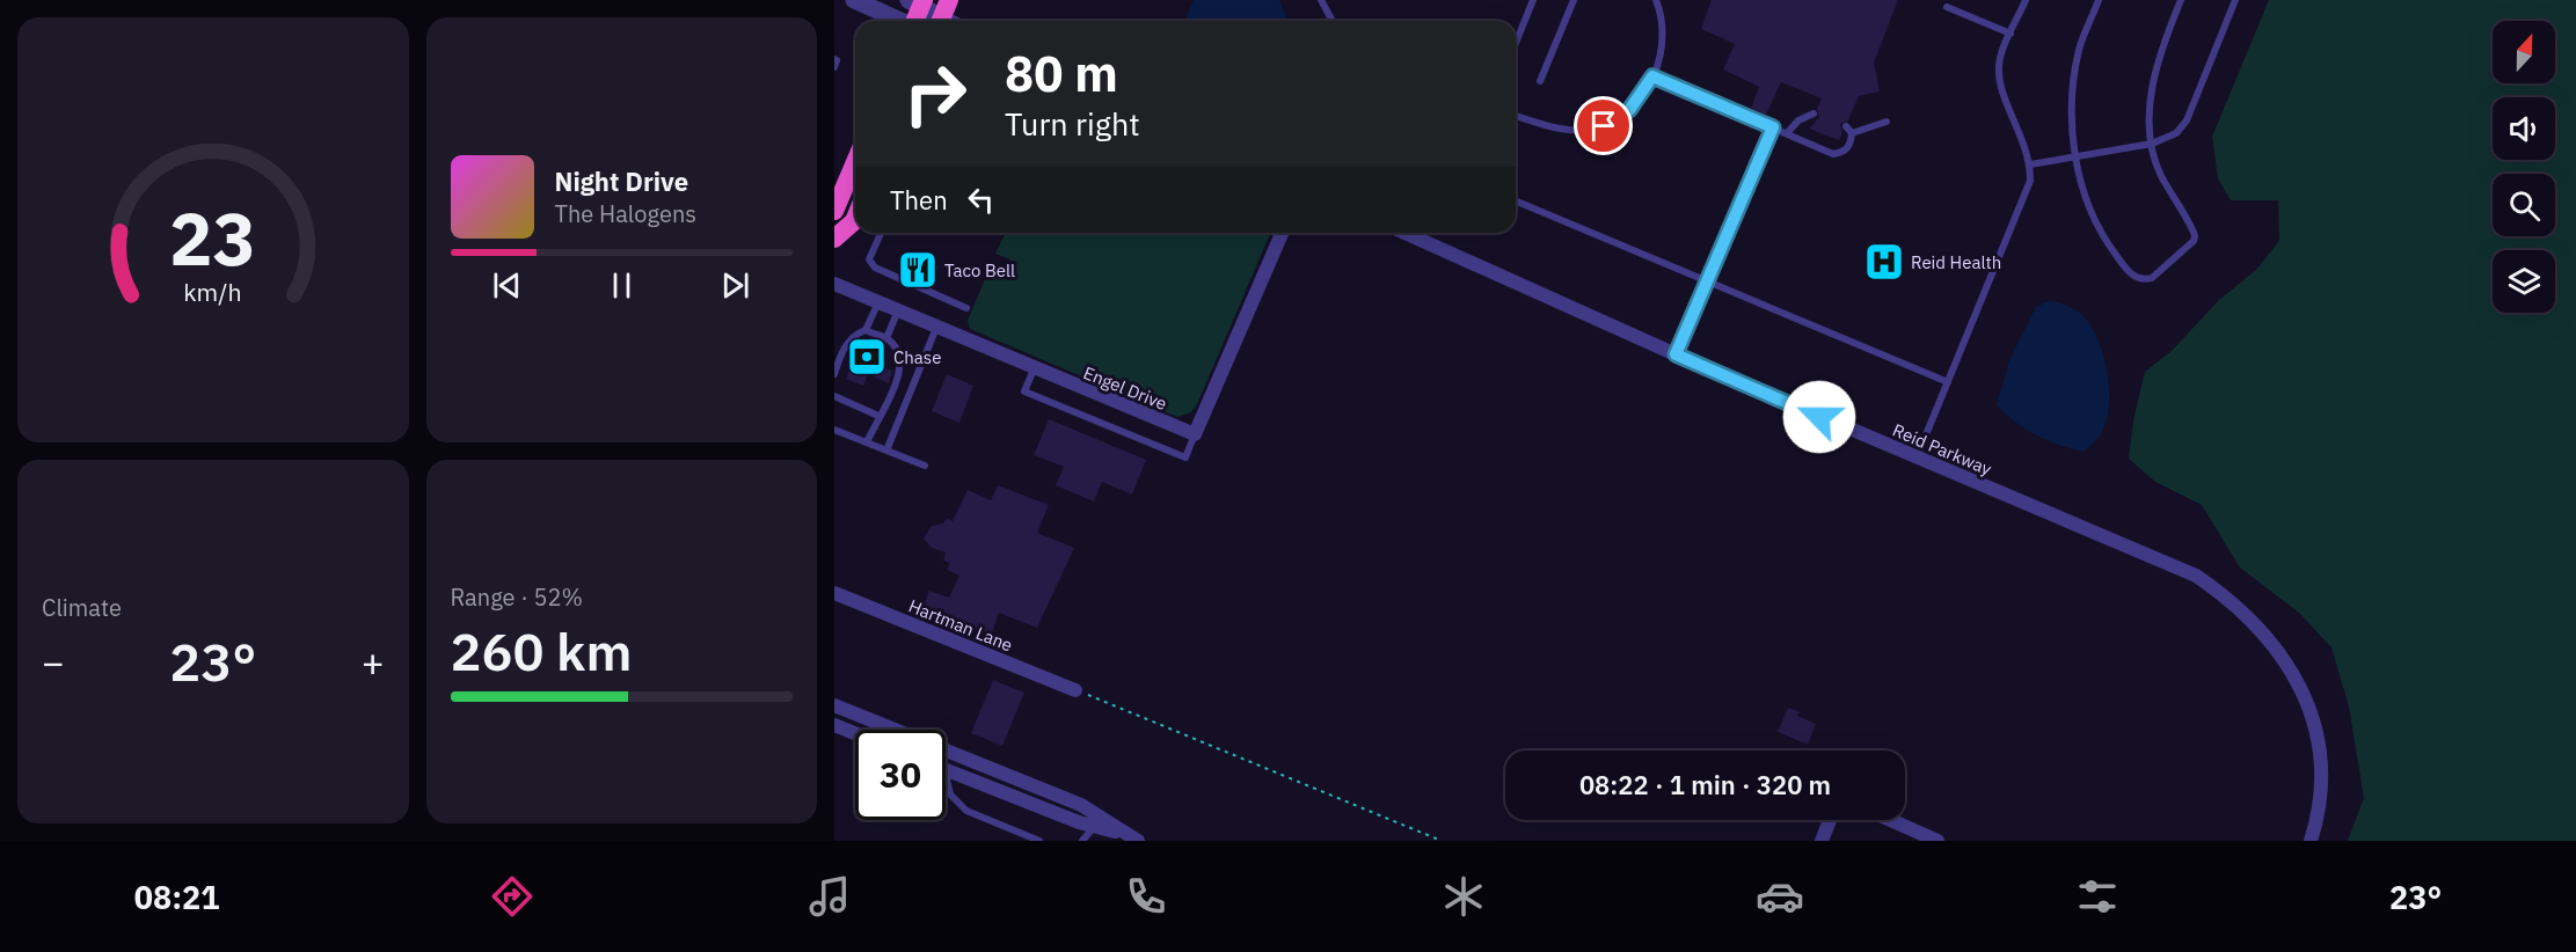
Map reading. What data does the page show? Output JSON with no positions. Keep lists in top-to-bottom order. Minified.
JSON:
{"streets":{"street":["Engel Drive","Reid Parkway","Hartman Lane"]},"places":{"hospital":["Reid Health"],"restaurant":["Taco Bell"],"bank":["Chase"]},"north":"top","page":{"turn":["80 m","Turn right"],"song":["Night Drive","The Halogens"],"then":"Then","tile":["Climate",["Range · 52%","260 km"]],"heat":["−","23°","+"],"limit":"30","trip":"08:22 · 1 min · 320 m","tabs":["08:21","23°"],"gauge":["23","km/h"]}}
